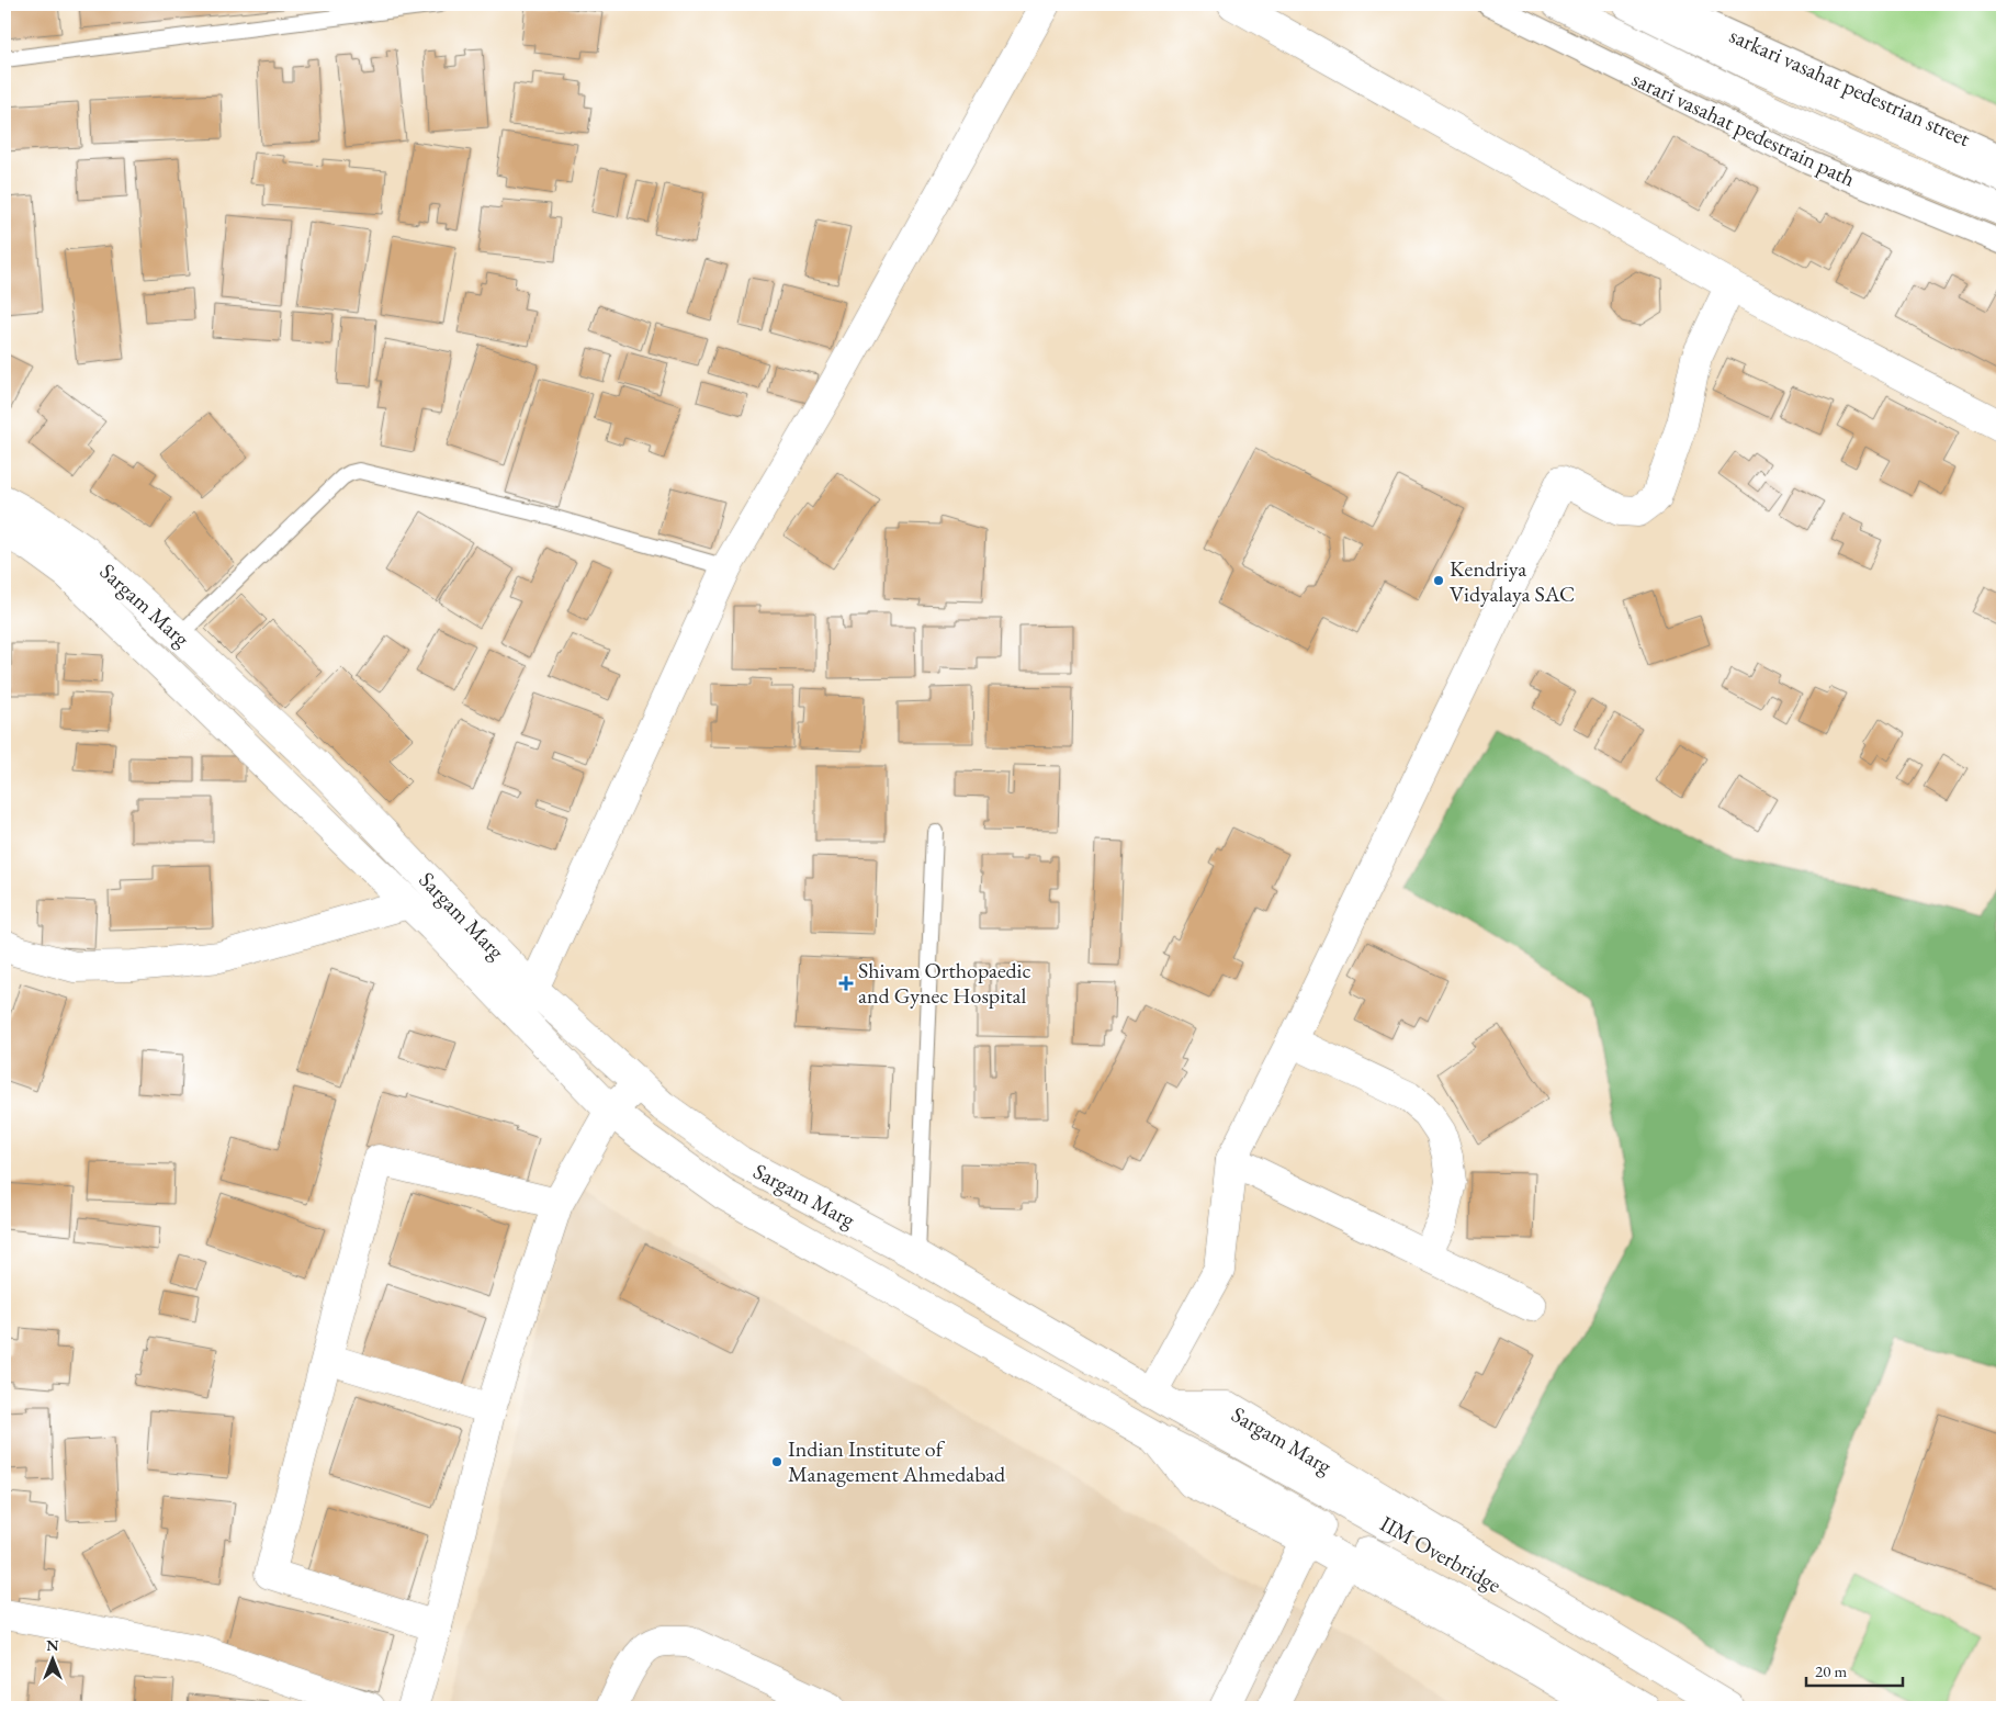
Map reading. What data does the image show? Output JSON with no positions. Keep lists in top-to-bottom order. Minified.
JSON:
{"streets":{"street":["sarkari vasahat pedestrian street","sarari vasahat pedestrain path","Sargam Marg","IIM Overbridge"]},"crossings":[["Sargam Marg","IIM Overbridge"]],"places":{"other":["Kendriya Vidyalaya SAC","Indian Institute of Management Ahmedabad"],"health":["Shivam Orthopaedic and Gynec Hospital"]},"scale_bar":"20 m","north":"top"}
